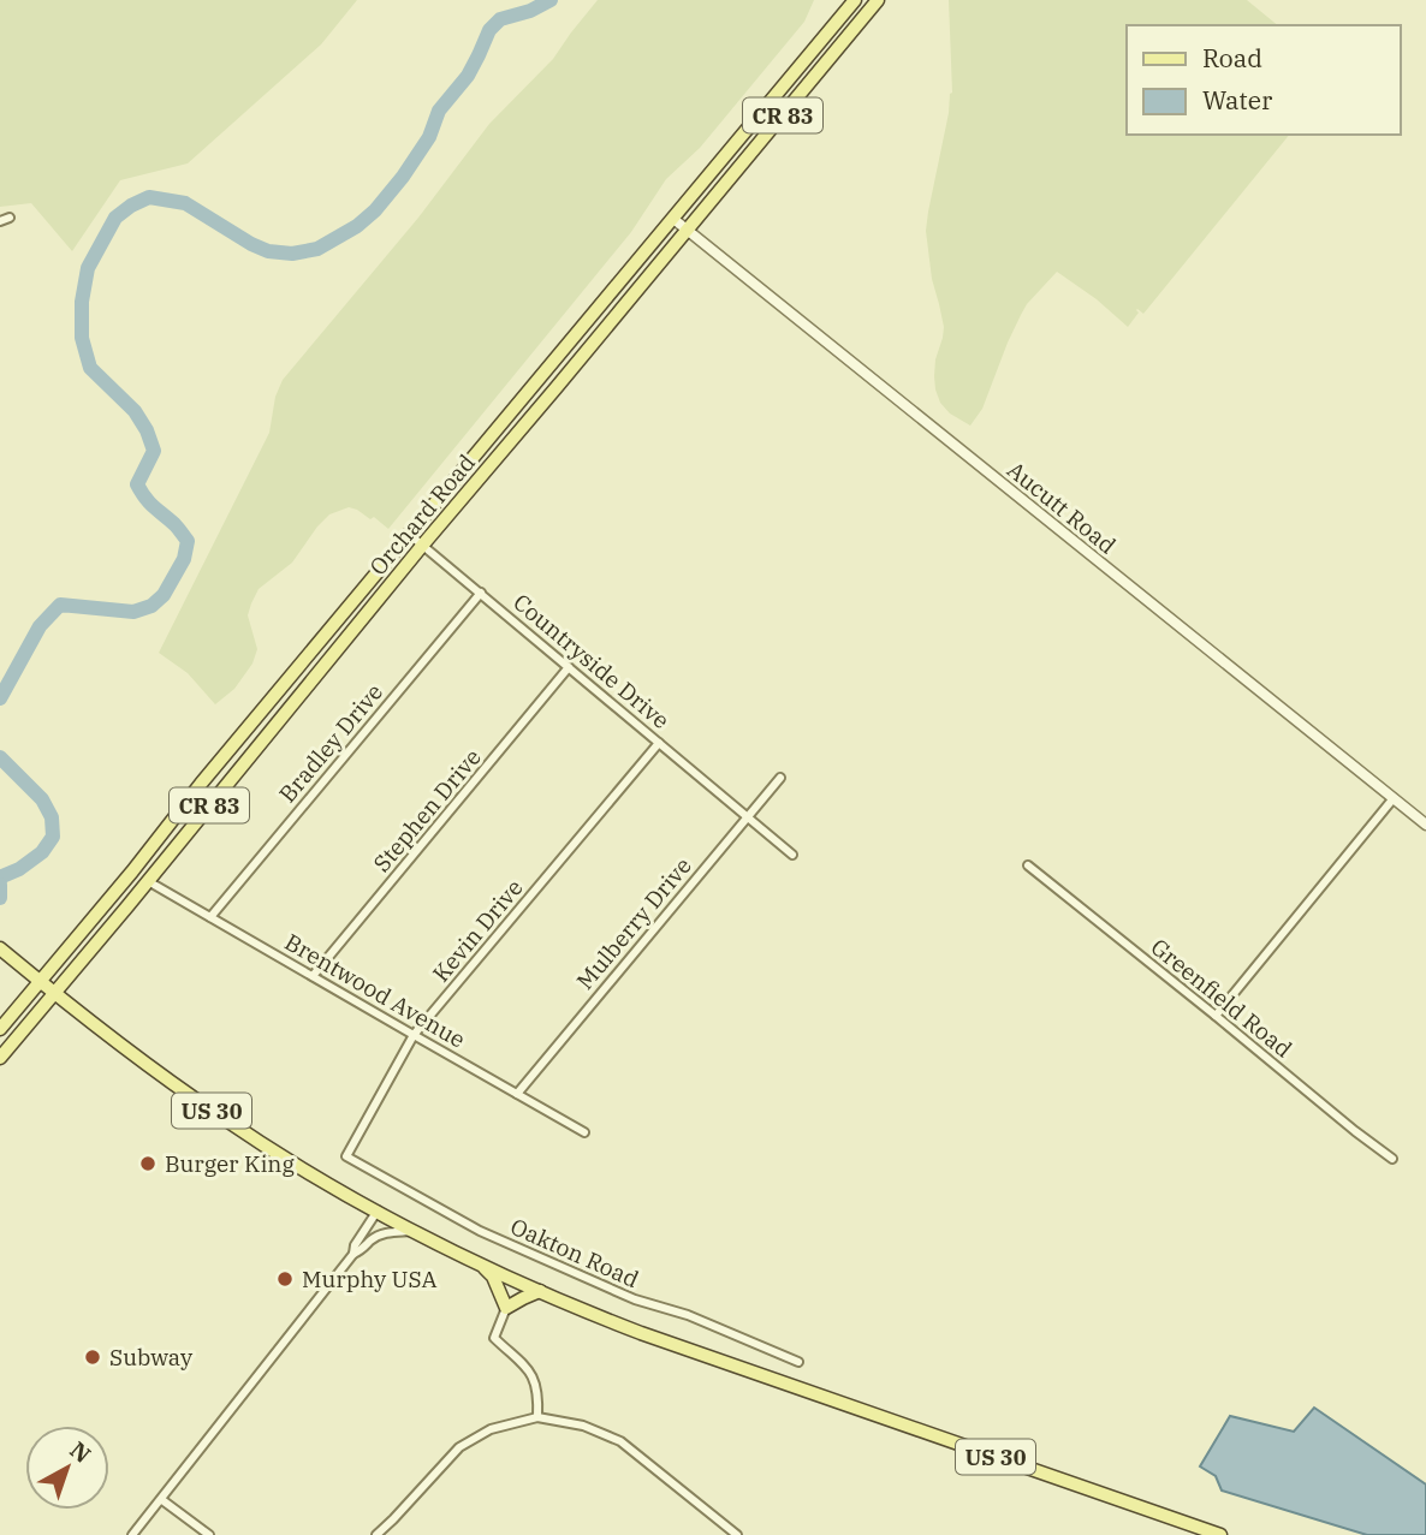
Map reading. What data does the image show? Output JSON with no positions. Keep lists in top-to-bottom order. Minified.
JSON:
{"streets":{"main road":["CR 83","Orchard Road","US 30"],"street":["Aucutt Road","Countryside Drive","Bradley Drive","Stephen Drive","Mulberry Drive","Kevin Drive","Brentwood Avenue","Greenfield Road","Oakton Road"]},"crossings":[["Aucutt Road","Orchard Road"],["Orchard Road","Countryside Drive"],["Orchard Road","Brentwood Avenue"],["Orchard Road","US 30"],["Countryside Drive","Bradley Drive"],["Countryside Drive","Stephen Drive"],["Countryside Drive","Mulberry Drive"],["Countryside Drive","Kevin Drive"],["Bradley Drive","Brentwood Avenue"],["Stephen Drive","Brentwood Avenue"],["Mulberry Drive","Brentwood Avenue"],["Kevin Drive","Brentwood Avenue"],["Kevin Drive","Oakton Road"]],"places":["Burger King","Murphy USA","Subway"],"legend":["Road","Water"],"north":"top right"}
